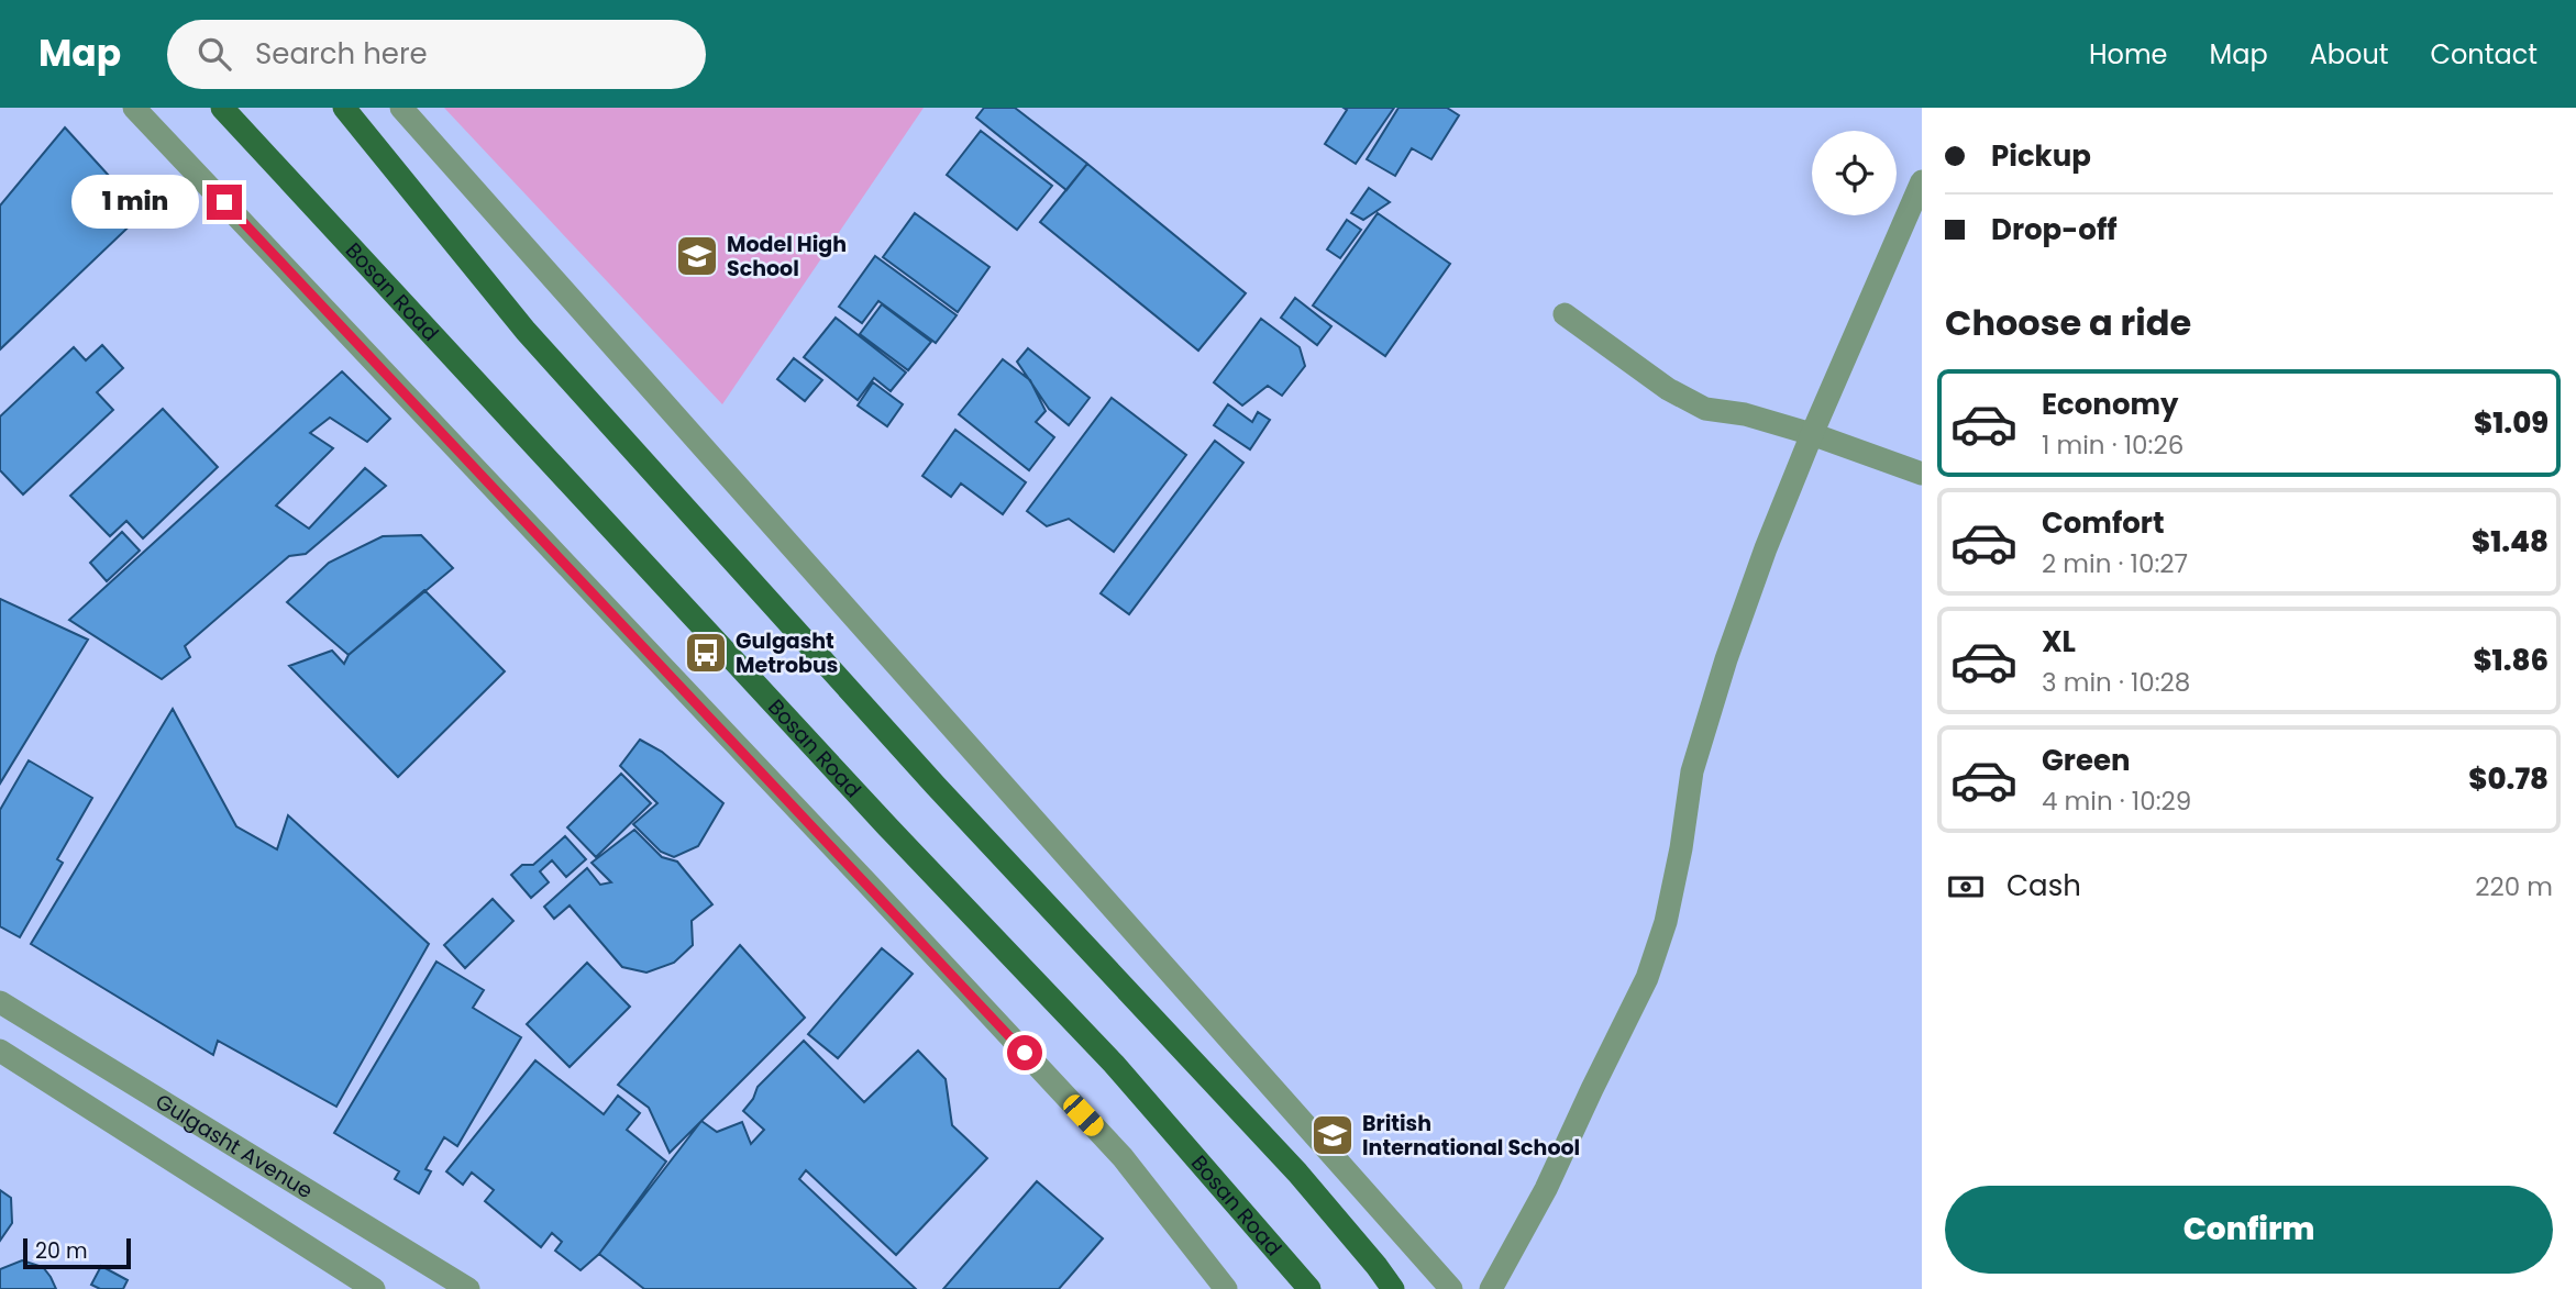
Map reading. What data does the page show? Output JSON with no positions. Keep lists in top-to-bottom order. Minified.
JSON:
{"streets":{"main road":["Bosan Road"],"street":["Gulgasht Avenue"]},"places":{"school or university":["Model High School","British International School"],"bus stop":["Gulgasht Metrobus"]},"scale_bar":"20 m","page":{"header":"Map","search":"Search here","nav":["Home","Map","About","Contact"],"banner":["Pickup","Drop-off"],"bubble":"1 min","heading":"Choose a ride","list":[{"name":"Economy","note":"1 min · 10:26","value":"$1.09"},{"name":"Comfort","note":"2 min · 10:27","value":"$1.48"},{"name":"XL","note":"3 min · 10:28","value":"$1.86"},{"name":"Green","note":"4 min · 10:29","value":"$0.78"}],"pay":["Cash","220 m"],"buttons":"Confirm","scale":"20 m"}}
